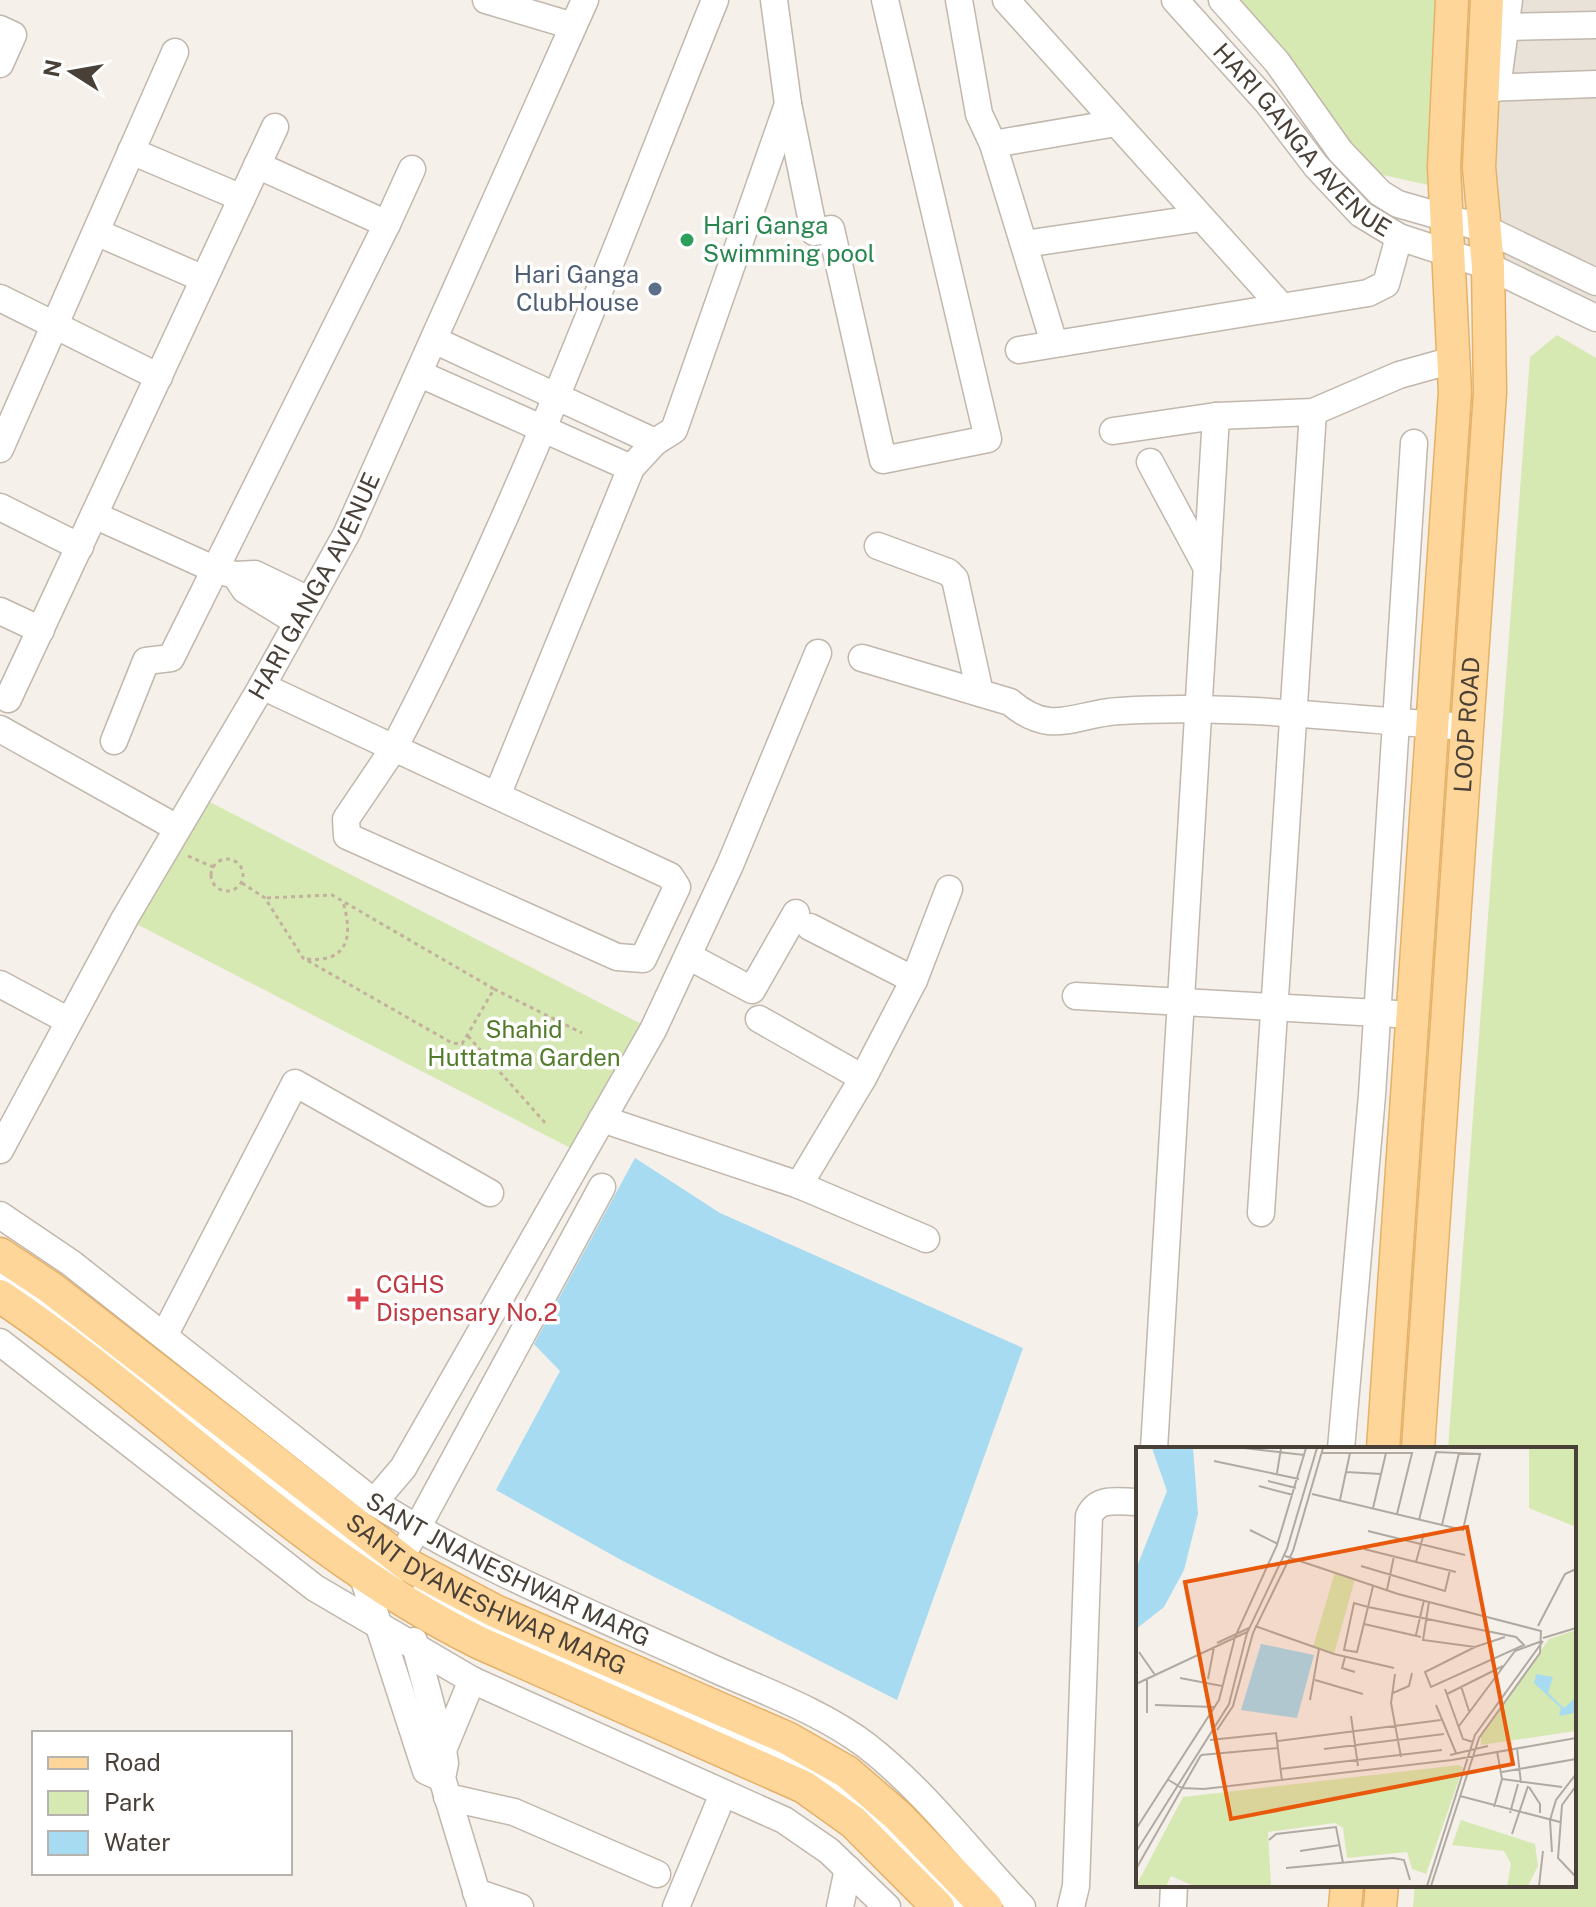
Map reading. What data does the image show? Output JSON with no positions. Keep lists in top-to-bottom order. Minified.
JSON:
{"streets":{"main road":["LOOP ROAD","SANT DYANESHWAR MARG"],"street":["HARI GANGA AVENUE","SANT JNANESHWAR MARG"]},"crossings":[["HARI GANGA AVENUE","LOOP ROAD"]],"parks":["Shahid Huttatma Garden"],"places":{"other":["Hari Ganga Swimming pool","Hari Ganga ClubHouse"],"health":["CGHS Dispensary No.2"]},"legend":["Road","Park","Water"],"north":"left"}
